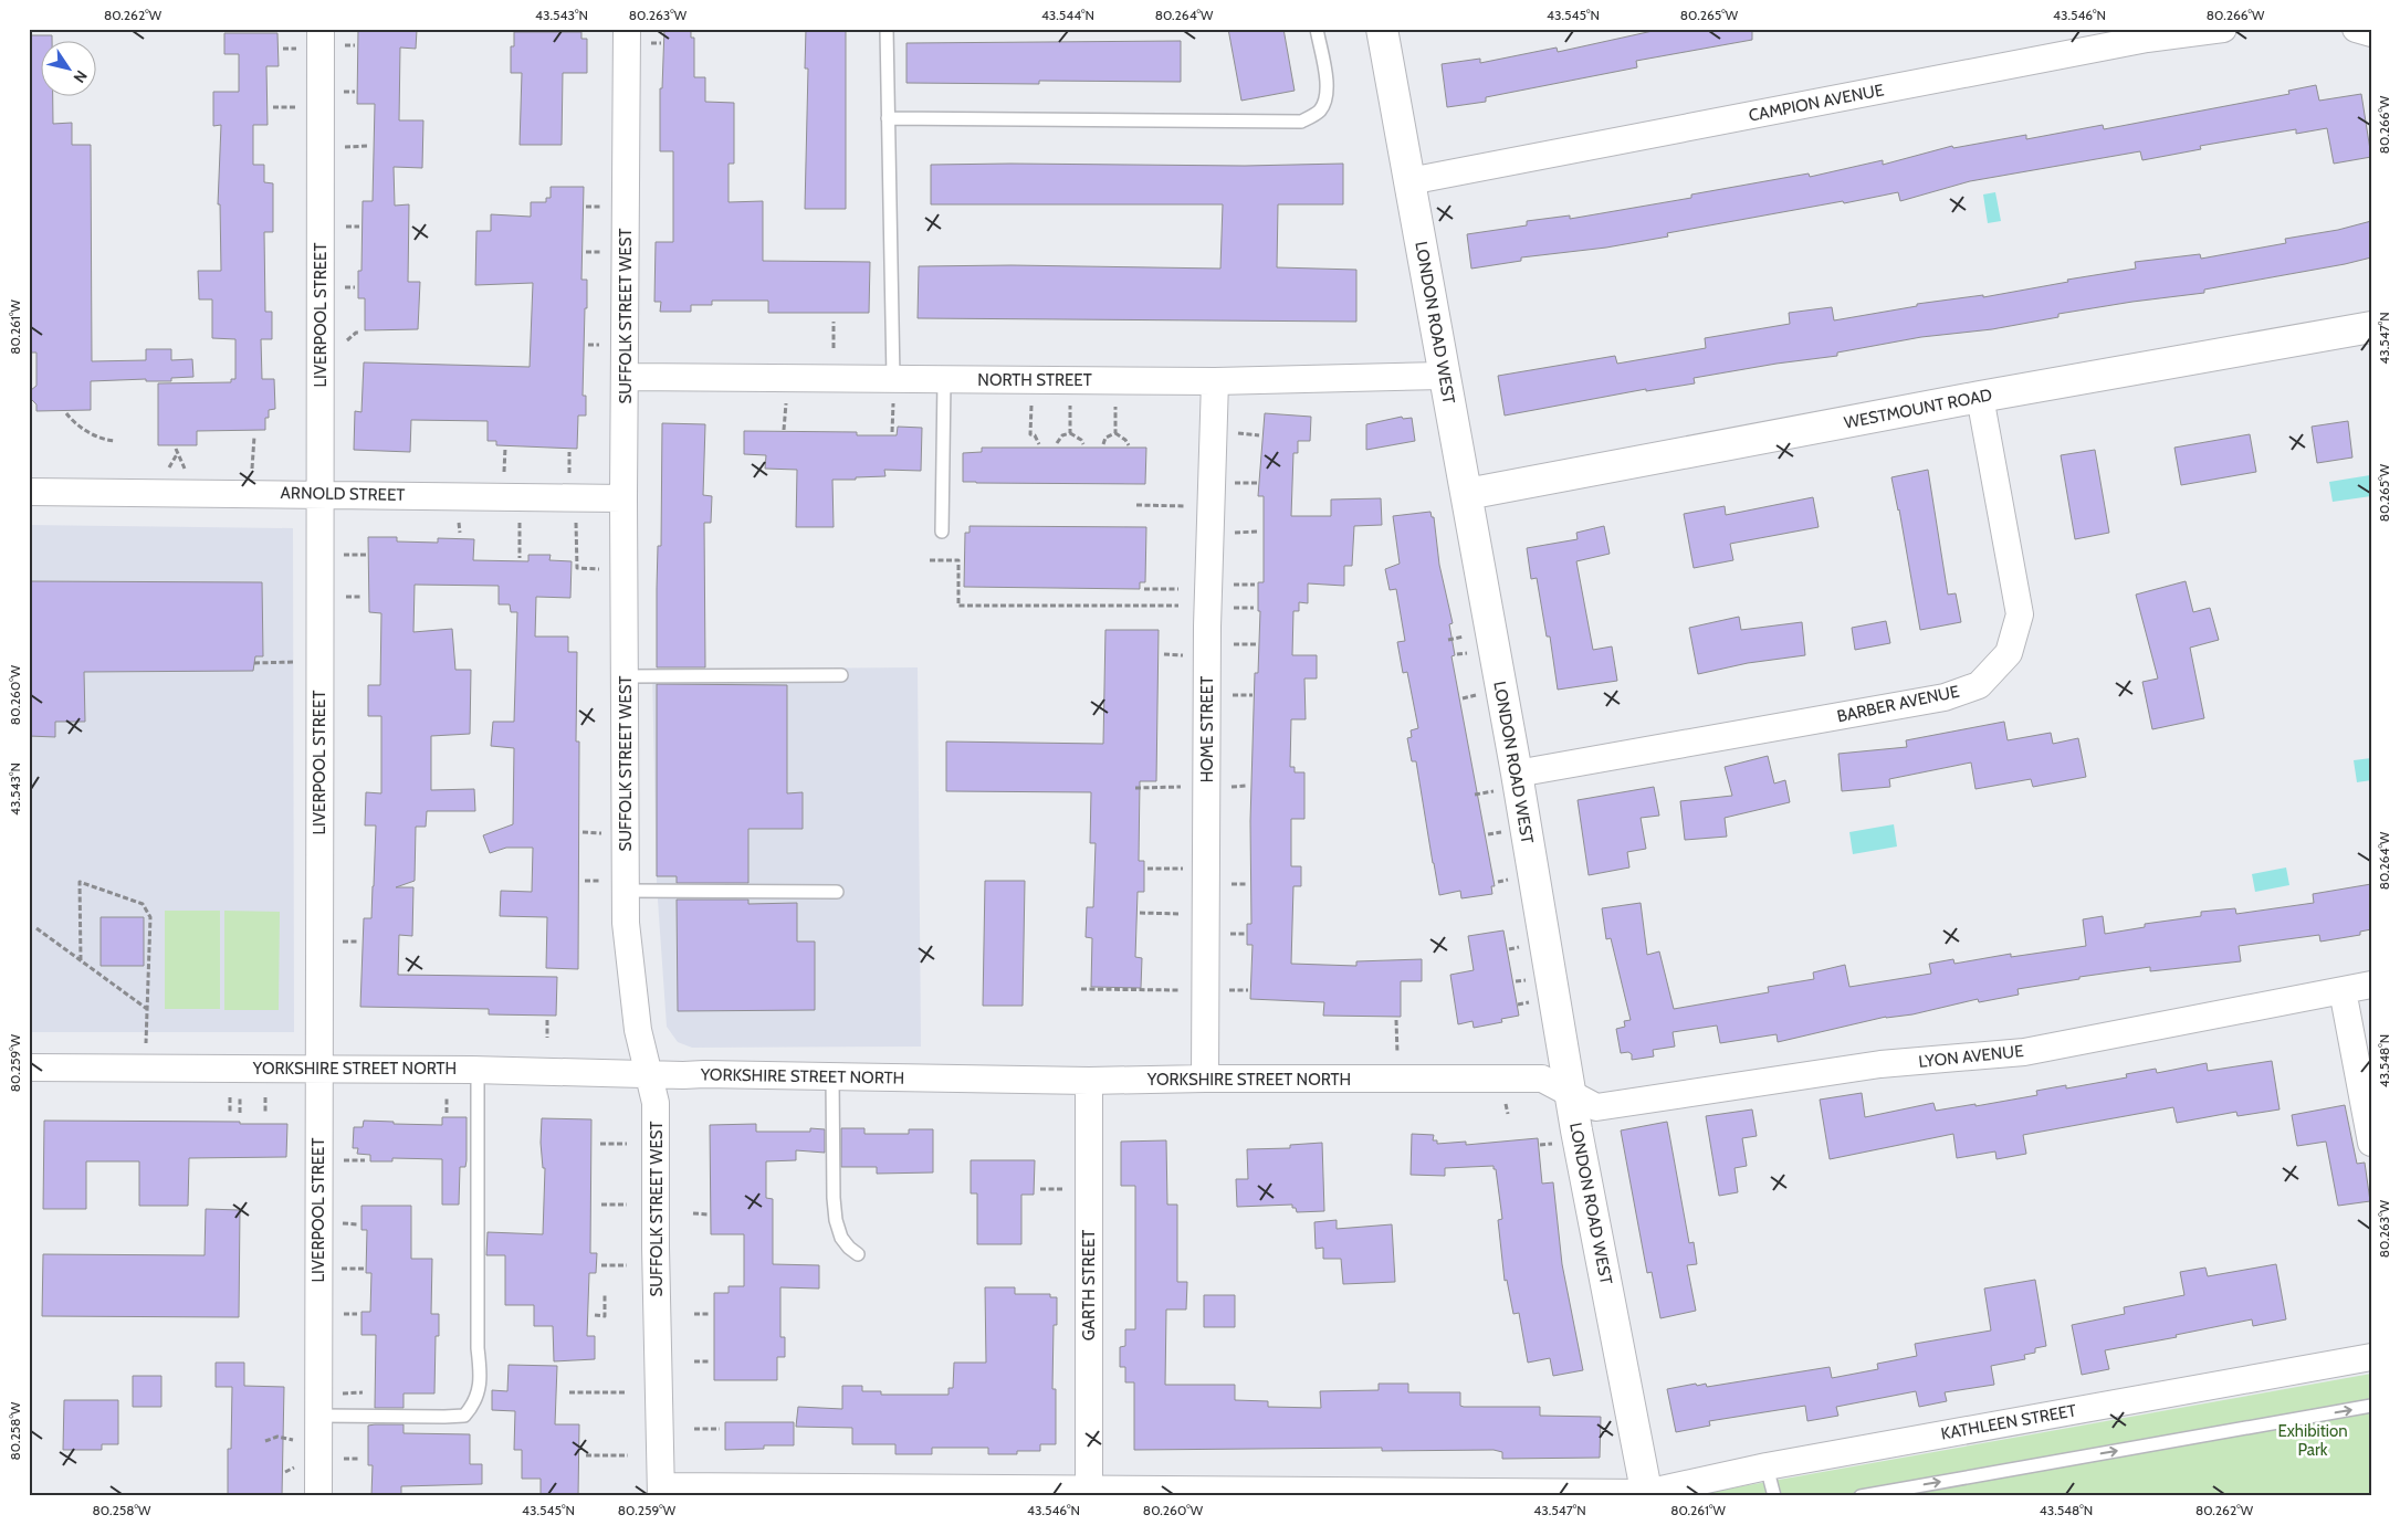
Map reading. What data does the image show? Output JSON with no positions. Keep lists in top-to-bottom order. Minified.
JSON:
{"streets":{"street":["CAMPION AVENUE","LIVERPOOL STREET","SUFFOLK STREET WEST","LONDON ROAD WEST","NORTH STREET","WESTMOUNT ROAD","ARNOLD STREET","BARBER AVENUE","HOME STREET","LYON AVENUE","YORKSHIRE STREET NORTH","GARTH STREET","KATHLEEN STREET"]},"crossings":[["CAMPION AVENUE","LONDON ROAD WEST"],["LIVERPOOL STREET","ARNOLD STREET"],["LIVERPOOL STREET","YORKSHIRE STREET NORTH"],["SUFFOLK STREET WEST","NORTH STREET"],["SUFFOLK STREET WEST","ARNOLD STREET"],["SUFFOLK STREET WEST","YORKSHIRE STREET NORTH"],["SUFFOLK STREET WEST","KATHLEEN STREET"],["LONDON ROAD WEST","NORTH STREET"],["LONDON ROAD WEST","WESTMOUNT ROAD"],["LONDON ROAD WEST","BARBER AVENUE"],["LONDON ROAD WEST","LYON AVENUE"],["LONDON ROAD WEST","YORKSHIRE STREET NORTH"],["LONDON ROAD WEST","KATHLEEN STREET"],["NORTH STREET","HOME STREET"],["WESTMOUNT ROAD","BARBER AVENUE"],["HOME STREET","YORKSHIRE STREET NORTH"],["LYON AVENUE","YORKSHIRE STREET NORTH"],["YORKSHIRE STREET NORTH","GARTH STREET"],["GARTH STREET","KATHLEEN STREET"]],"parks":["Exhibition Park"],"north":"bottom right","coordinates":["80.262°W","43.543°N","80.263°W","43.544°N","80.264°W","43.545°N","80.265°W","43.546°N","80.266°W","80.261°W","43.547°N","80.260°W","43.548°N","80.259°W","80.258°W"]}
